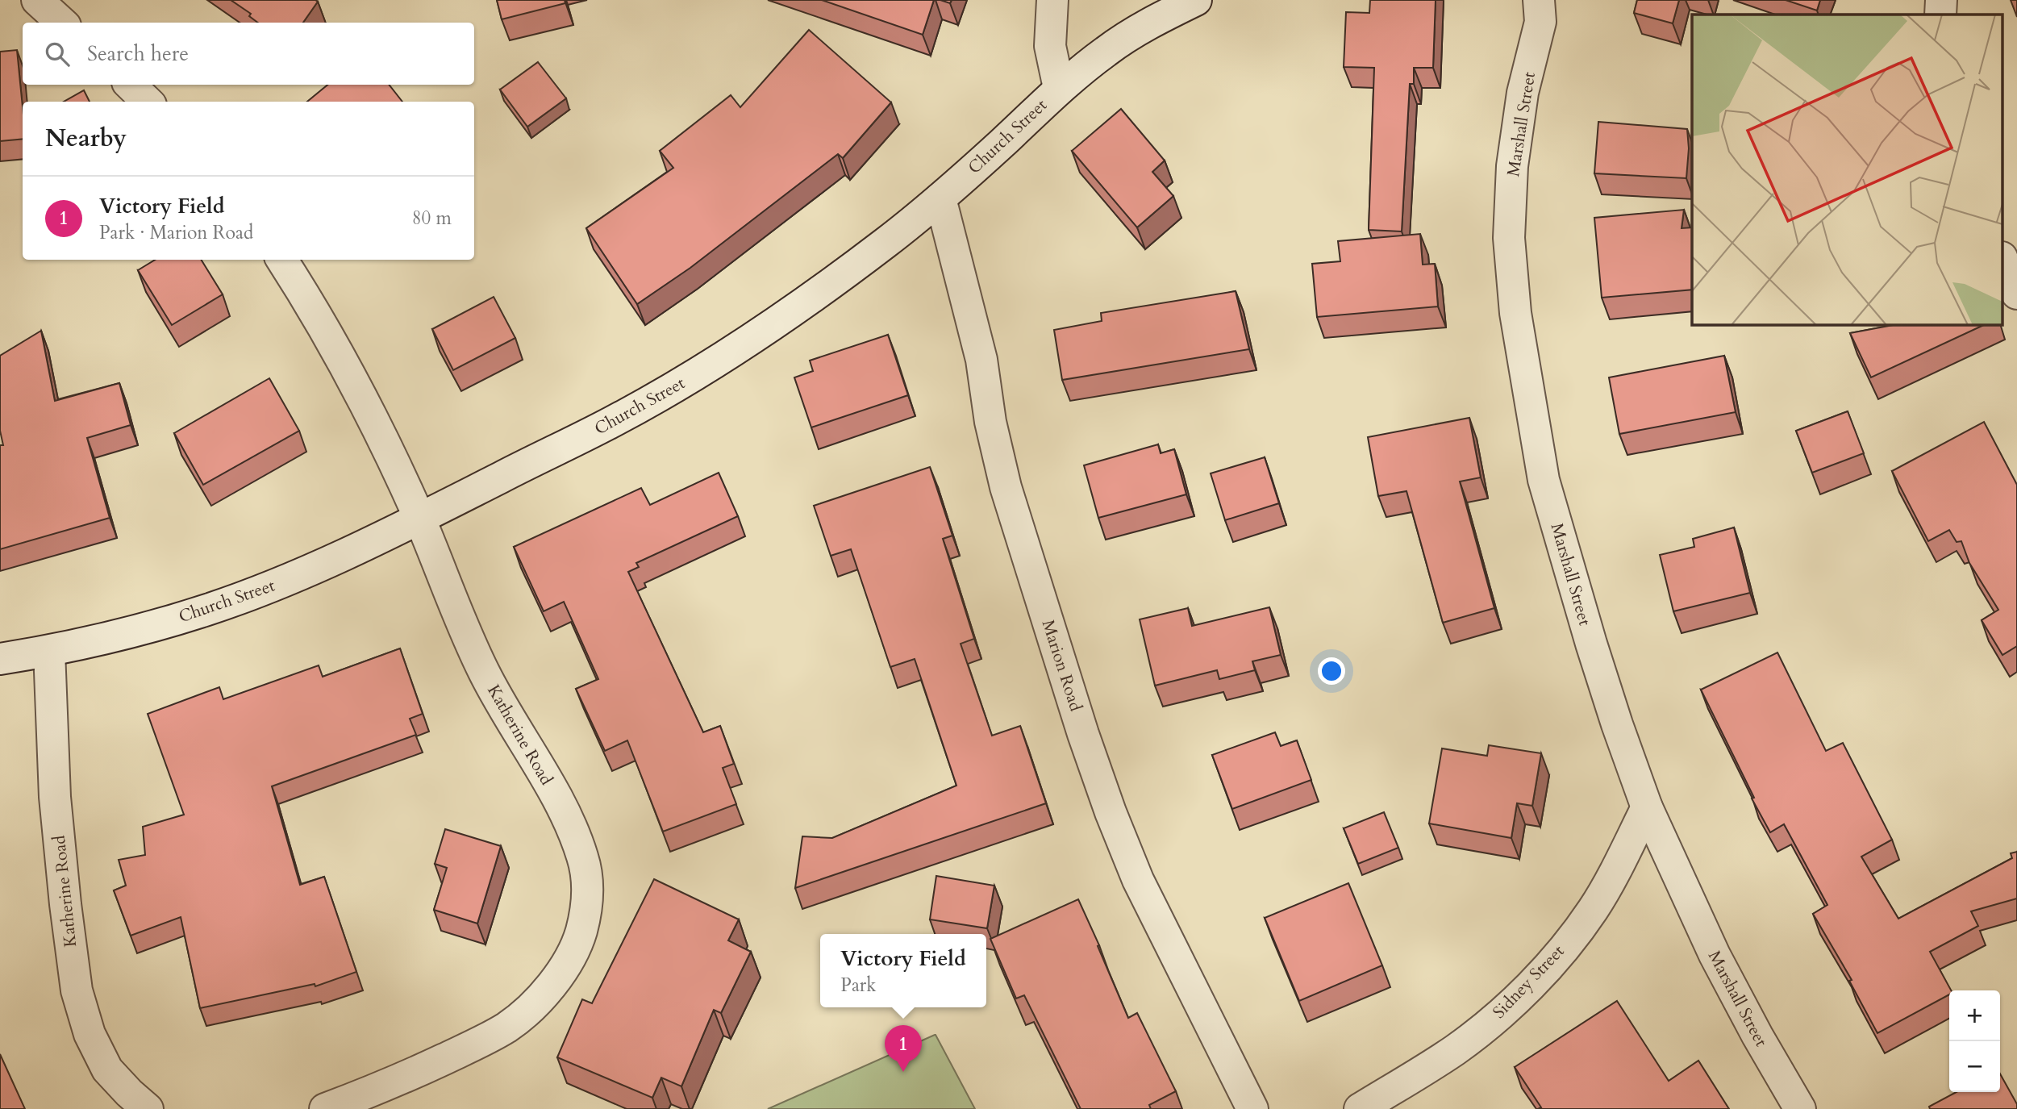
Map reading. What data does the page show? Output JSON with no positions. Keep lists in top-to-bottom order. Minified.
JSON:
{"streets":{"street":["Marshall Street","Church Street","Marion Road","Katherine Road","Sidney Street"]},"crossings":[["Marshall Street","Sidney Street"],["Church Street","Marion Road"],["Church Street","Katherine Road"]],"page":{"search":"Search here","heading":"Nearby","list":[{"mark":"1","name":"Victory Field","note":"Park · Marion Road","value":"80 m"}],"popup":["Victory Field","Park"],"map_buttons":["+","−"],"pins":"1"}}
